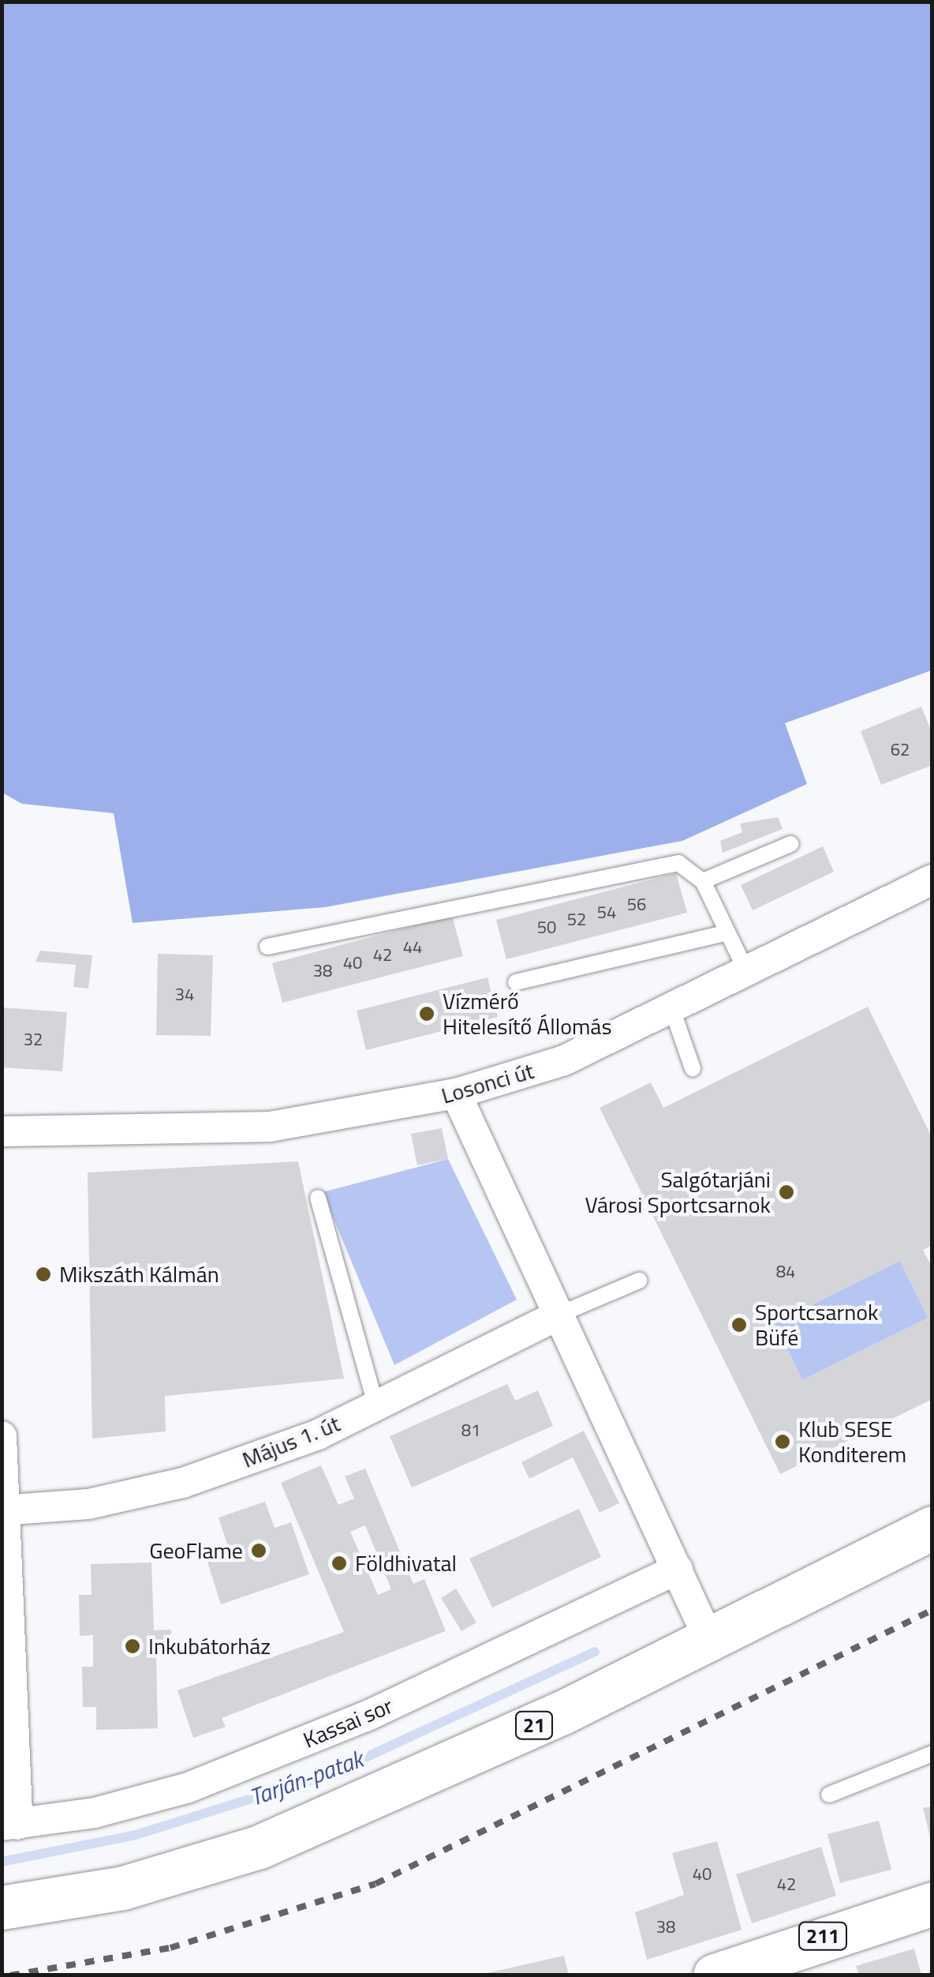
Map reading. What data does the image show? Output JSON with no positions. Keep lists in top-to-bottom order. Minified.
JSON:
{"streets":{"main road":["21","211"],"street":["Losonci út","Május 1. út","Kassai sor"]},"water":["Tarján-patak"],"places":["Vízmérő Hitelesítő Állomás","Salgótarjáni Városi Sportcsarnok","Mikszáth Kálmán","Sportcsarnok Büfé","Klub SESE Konditerem","GeoFlame","Földhivatal","Inkubátorház"],"house_numbers":["62","56","54","52","50","44","42","40","38","34","32","84","81","40","42","38"]}
